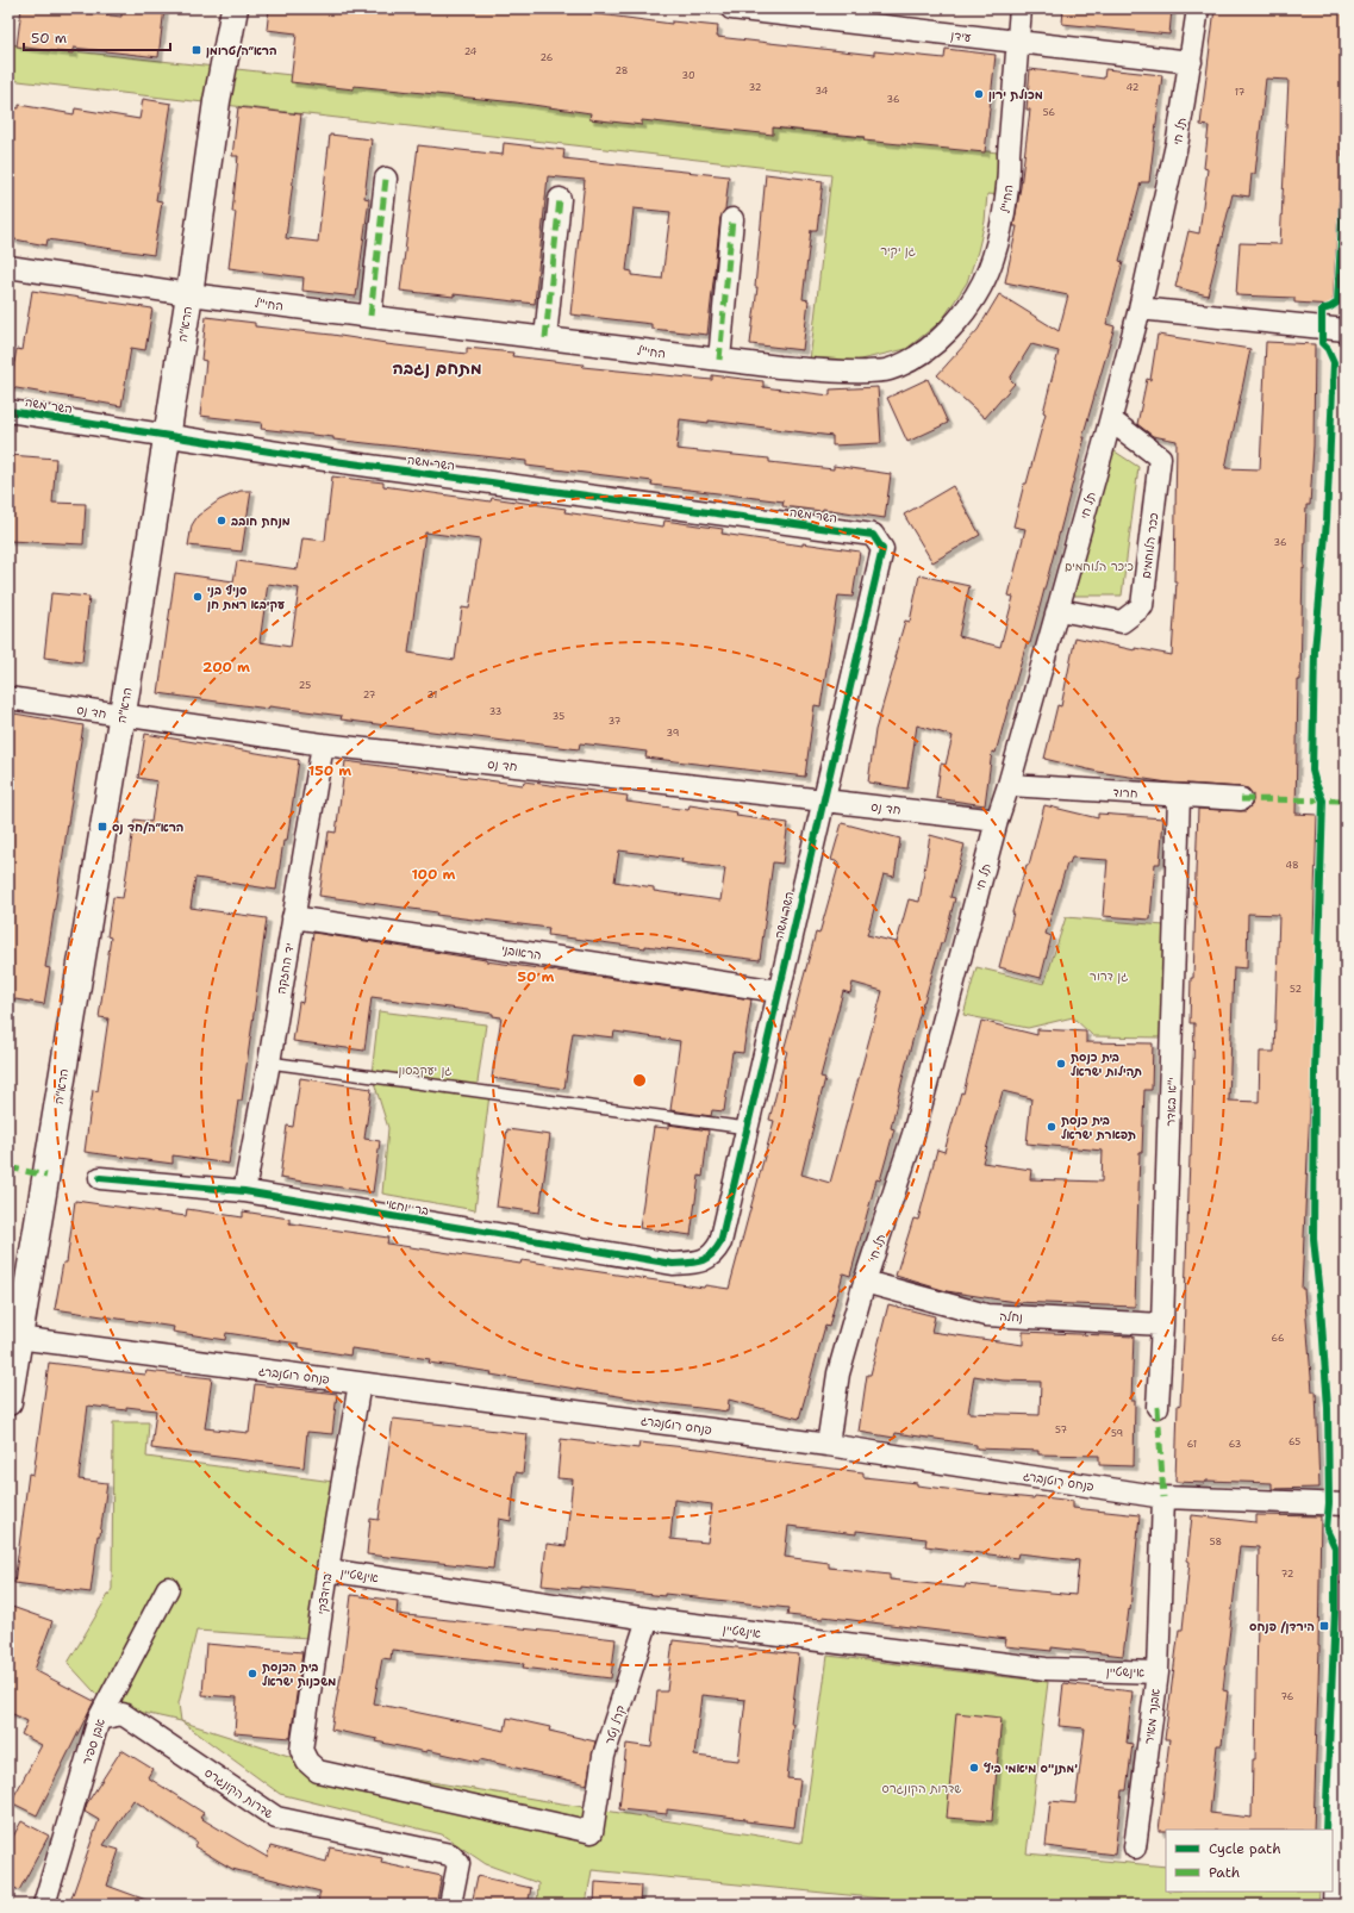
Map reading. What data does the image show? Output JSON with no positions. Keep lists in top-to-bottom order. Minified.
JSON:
{"streets":{"street":["עידן","תל חי","החי\"ל","הרא\"ה","השר משה","ככר הלוחמים","חד נס","חרוד","הראובני","יד החזקה","י\"א באדר","בר יוחאי","נחלה","פנחס רוטנברג","אינשטיין","ברודצקי","אבנר מאיר","קרל נטר","אבן ספיר","שדרות הקונגרס"]},"crossings":[["עידן","תל חי"],["עידן","החי\"ל"],["תל חי","ככר הלוחמים"],["תל חי","חד נס"],["תל חי","חרוד"],["תל חי","נחלה"],["תל חי","פנחס רוטנברג"],["החי\"ל","הרא\"ה"],["הרא\"ה","השר משה"],["הרא\"ה","חד נס"],["הרא\"ה","פנחס רוטנברג"],["השר משה","חד נס"],["השר משה","הראובני"],["השר משה","בר יוחאי"],["חד נס","יד החזקה"],["חרוד","י\"א באדר"],["הראובני","יד החזקה"],["יד החזקה","בר יוחאי"],["י\"א באדר","נחלה"],["פנחס רוטנברג","ברודצקי"],["פנחס רוטנברג","אבנר מאיר"],["אינשטיין","ברודצקי"],["אינשטיין","אבנר מאיר"],["אינשטיין","קרל נטר"],["ברודצקי","קרל נטר"],["אבן ספיר","שדרות הקונגרס"]],"districts":["מתחם נגבה"],"parks":["גן יקיר","כיכר הלוחמים","גן דרור","גן יעקבסון","שדרות הקונגרס"],"places":{"transit":["הרא״ה/טרומן","הרא״ה/חד נס","הירדן/ פנחס"],"other":["מכולת ירון","מנחת חובב","סניף בני עקיבא רמת חן","בית כנסת תהילות ישראל","בית כנסת תפארת ישראל","בית הכנסת משכנות ישראל","מתנ\"ס מיאמי ביץ'"]},"house_numbers":["24","26","28","30","32","42","34","17","36","56","36","25","27","31","33","35","37","39","48","52","66","57","59","65","61","63","58","72","76"],"legend":["Cycle path","Path"],"scale_bar":"50 m","rings":["200 m","150 m","100 m","50 m"]}
